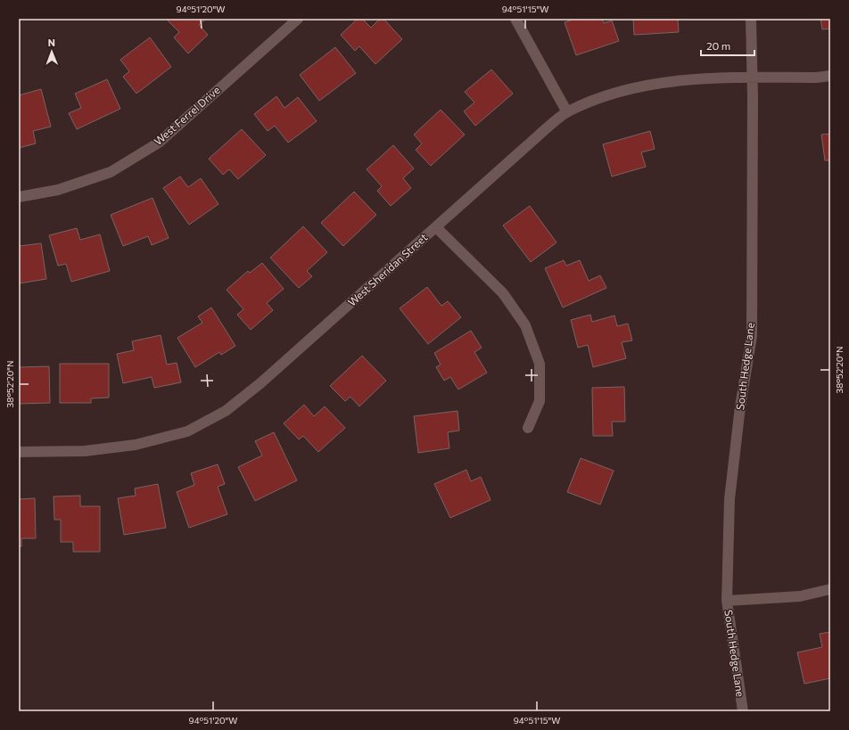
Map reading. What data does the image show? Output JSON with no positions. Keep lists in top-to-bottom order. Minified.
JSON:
{"streets":{"street":["West Ferrel Drive","West Sheridan Street","South Hedge Lane"]},"crossings":[["West Sheridan Street","South Hedge Lane"]],"scale_bar":"20 m","north":"top","coordinates":["94°51'20\"W","94°51'15\"W","38°52'20\"N"]}
